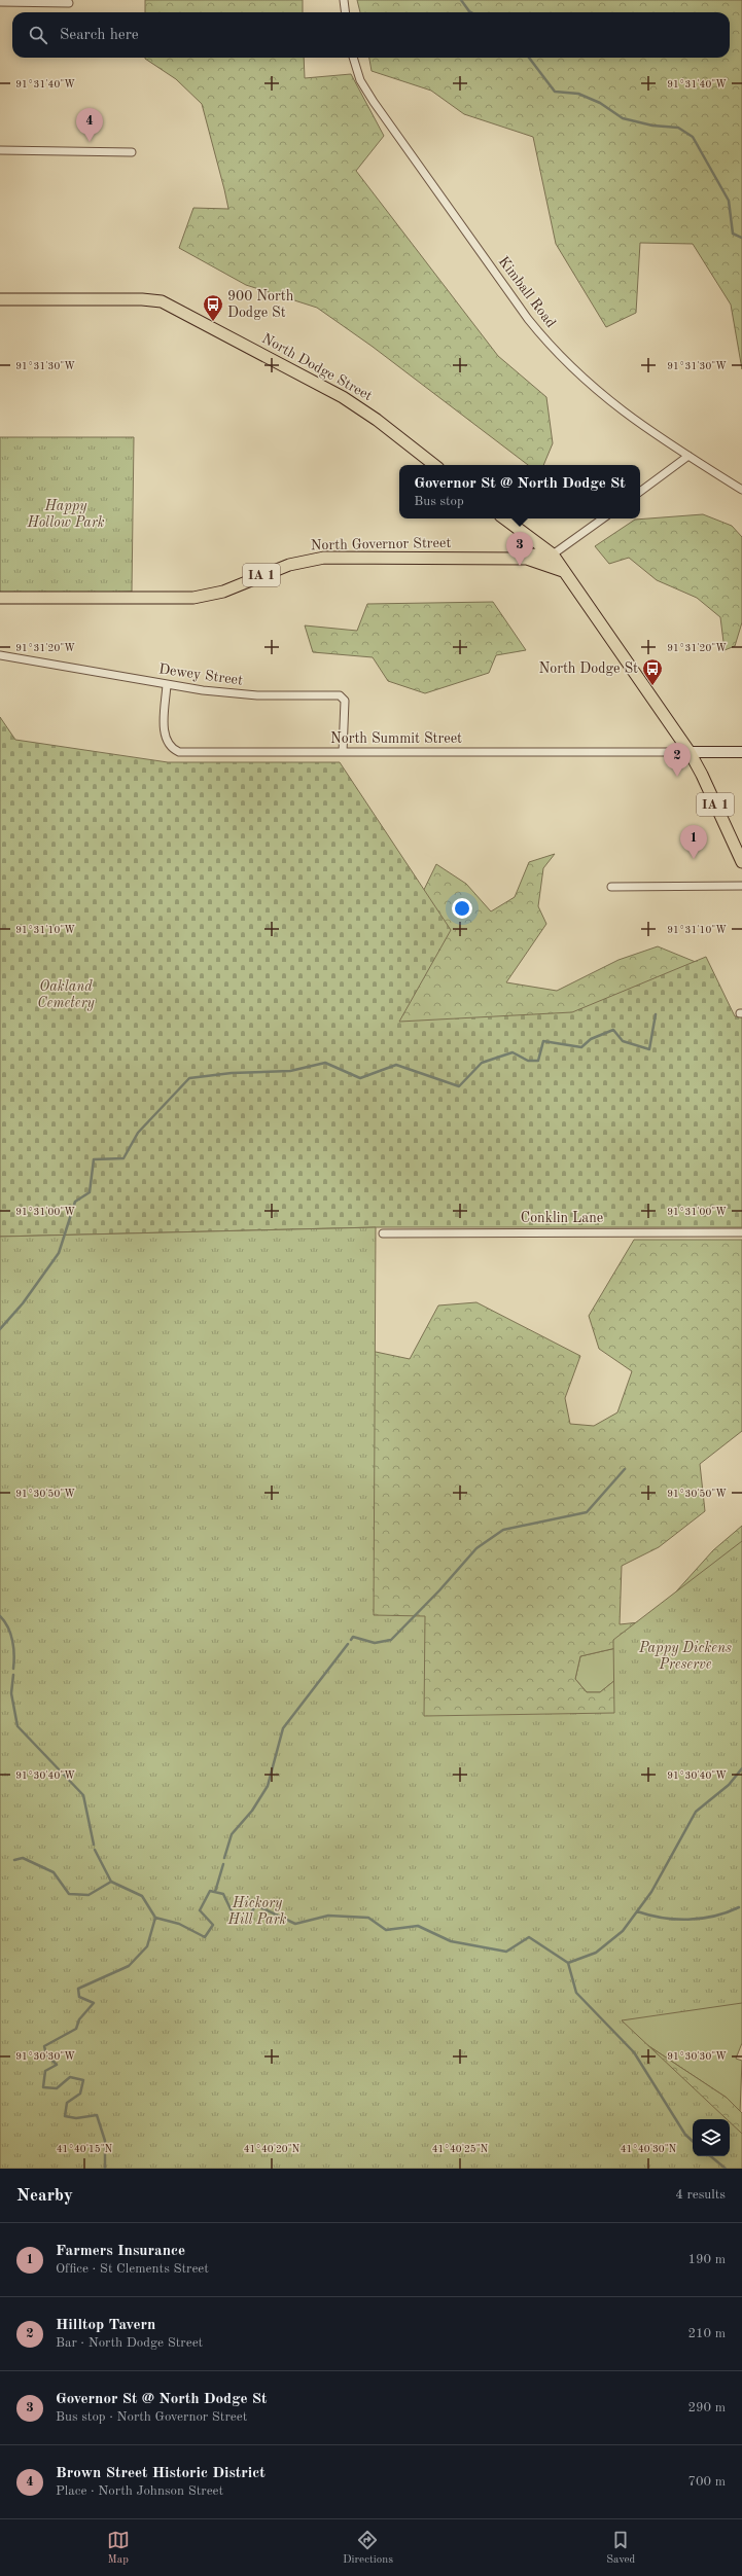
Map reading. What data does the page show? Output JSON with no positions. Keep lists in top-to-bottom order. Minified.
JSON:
{"streets":{"main road":["North Dodge Street","North Governor Street","IA 1"],"street":["Kimball Road","Dewey Street","North Summit Street","Conklin Lane"]},"crossings":[["North Governor Street","IA 1"],["IA 1","North Summit Street"],["Dewey Street","North Summit Street"]],"parks":["Happy Hollow Park","Oakland Cemetery","Pappy Dickens Preserve","Hickory Hill Park"],"places":{"bus stop":["900 North Dodge St","North Dodge St"]},"page":{"search":"Search here","pins":["4","3","2","1"],"popup":["Governor St @ North Dodge St","Bus stop"],"heading":["Nearby","4 results"],"list":[{"mark":"1","name":"Farmers Insurance","note":"Office · St Clements Street","value":"190 m"},{"mark":"2","name":"Hilltop Tavern","note":"Bar · North Dodge Street","value":"210 m"},{"mark":"3","name":"Governor St @ North Dodge St","note":"Bus stop · North Governor Street","value":"290 m"},{"mark":"4","name":"Brown Street Historic District","note":"Place · North Johnson Street","value":"700 m"}],"nav":["Map","Directions","Saved"]},"coordinates":["91°31'40\"W","91°31'30\"W","91°31'20\"W","91°31'10\"W","91°31'00\"W","91°30'50\"W","91°30'40\"W","91°30'30\"W","41°40'15\"N","41°40'20\"N","41°40'25\"N","41°40'30\"N"]}
